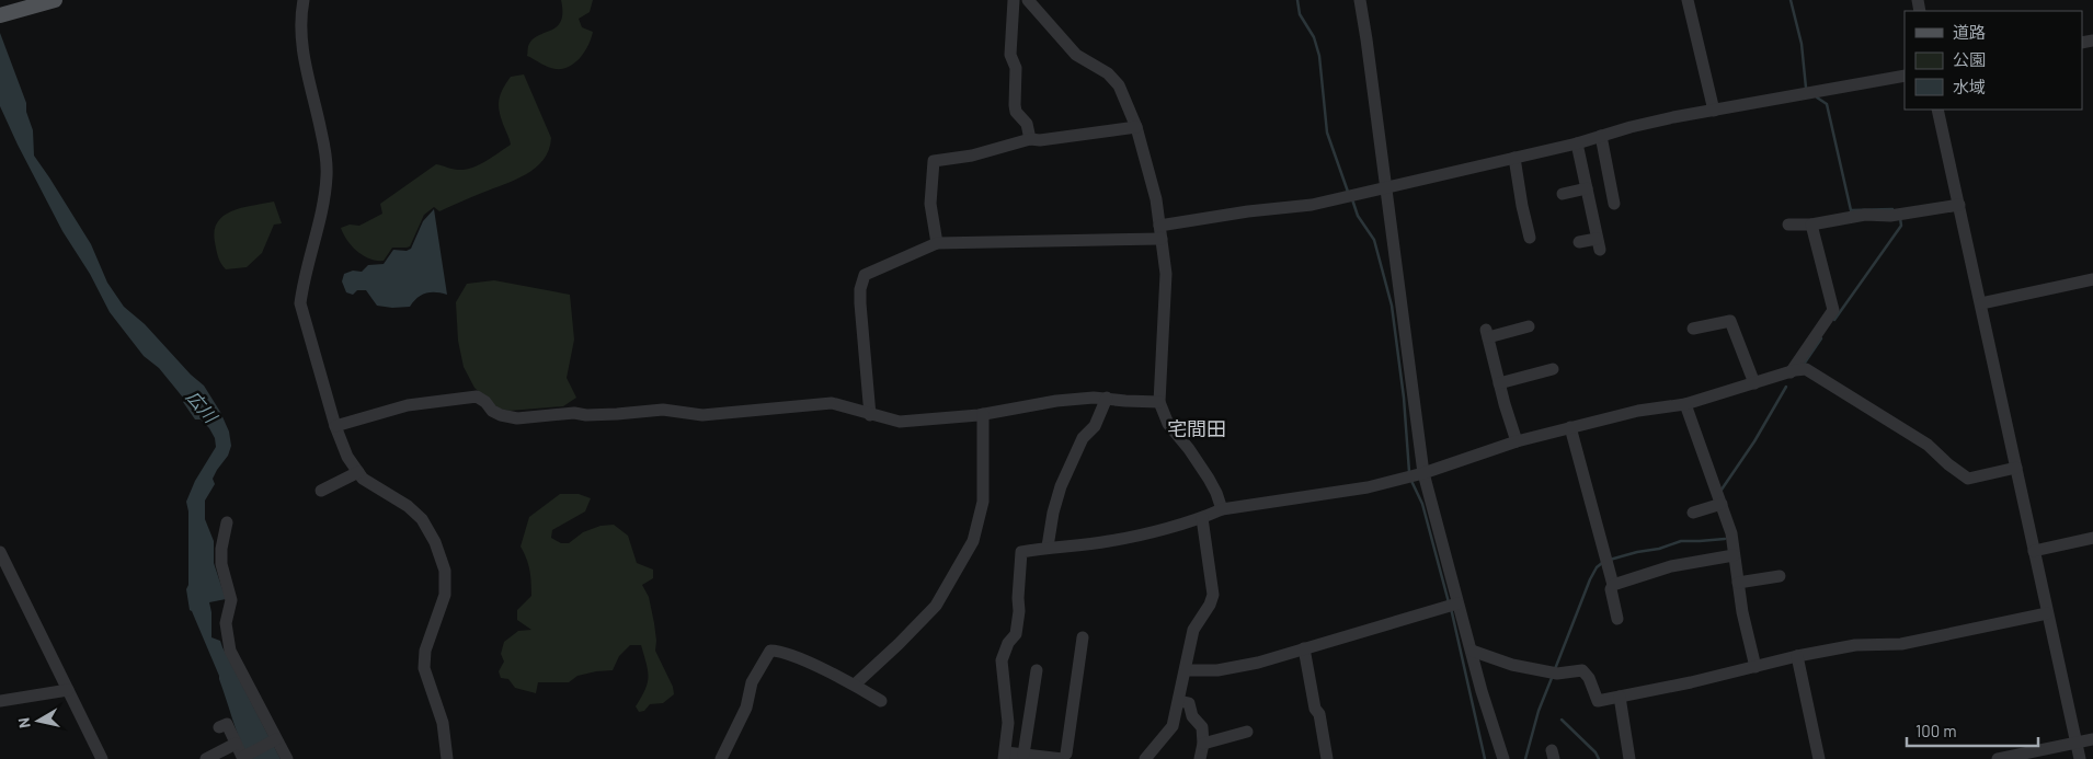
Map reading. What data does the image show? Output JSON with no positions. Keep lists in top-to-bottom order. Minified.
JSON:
{"districts":["宅間田"],"water":["広川"],"legend":["道路","公園","水域"],"scale_bar":"100 m","north":"left"}
